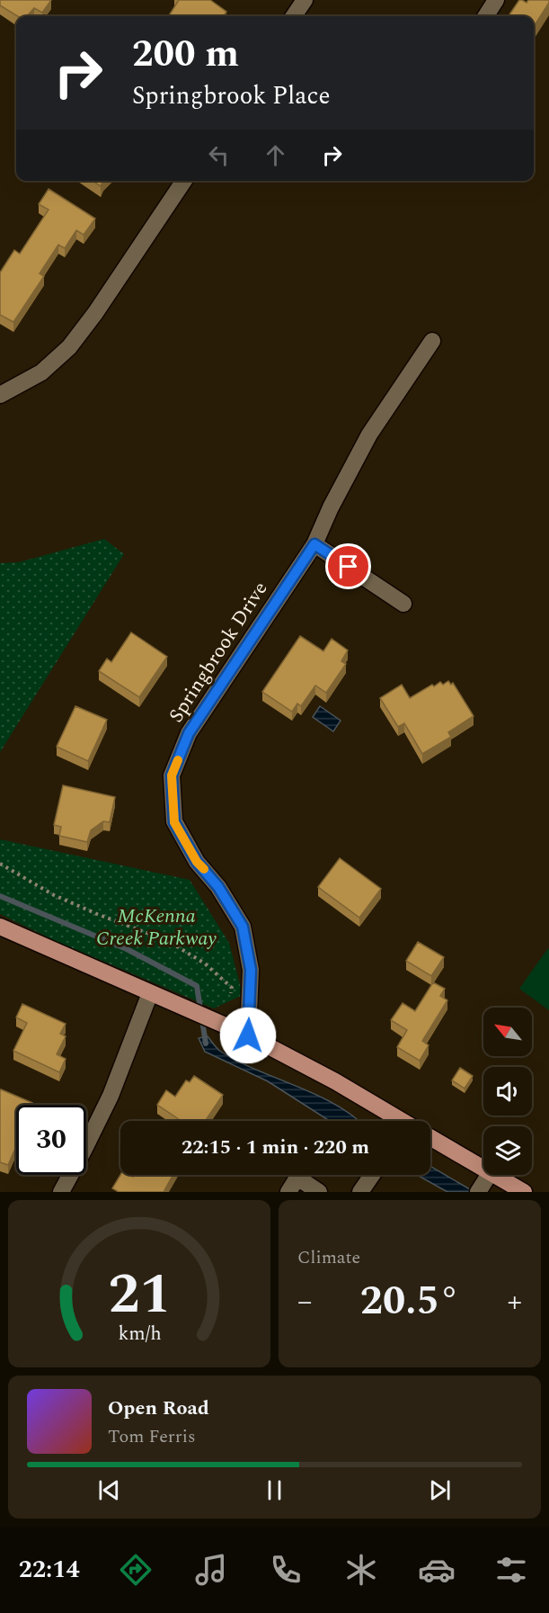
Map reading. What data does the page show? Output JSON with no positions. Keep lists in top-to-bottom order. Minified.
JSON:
{"streets":{"street":["Springbrook Drive"]},"parks":["McKenna Creek Parkway"],"north":"top left","page":{"turn":["200 m","Springbrook Place"],"limit":"30","trip":"22:15 · 1 min · 220 m","tile":"Climate","heat":["−","20.5°","+"],"song":["Open Road","Tom Ferris"],"tabs":"22:14","gauge":["21","km/h"]}}
